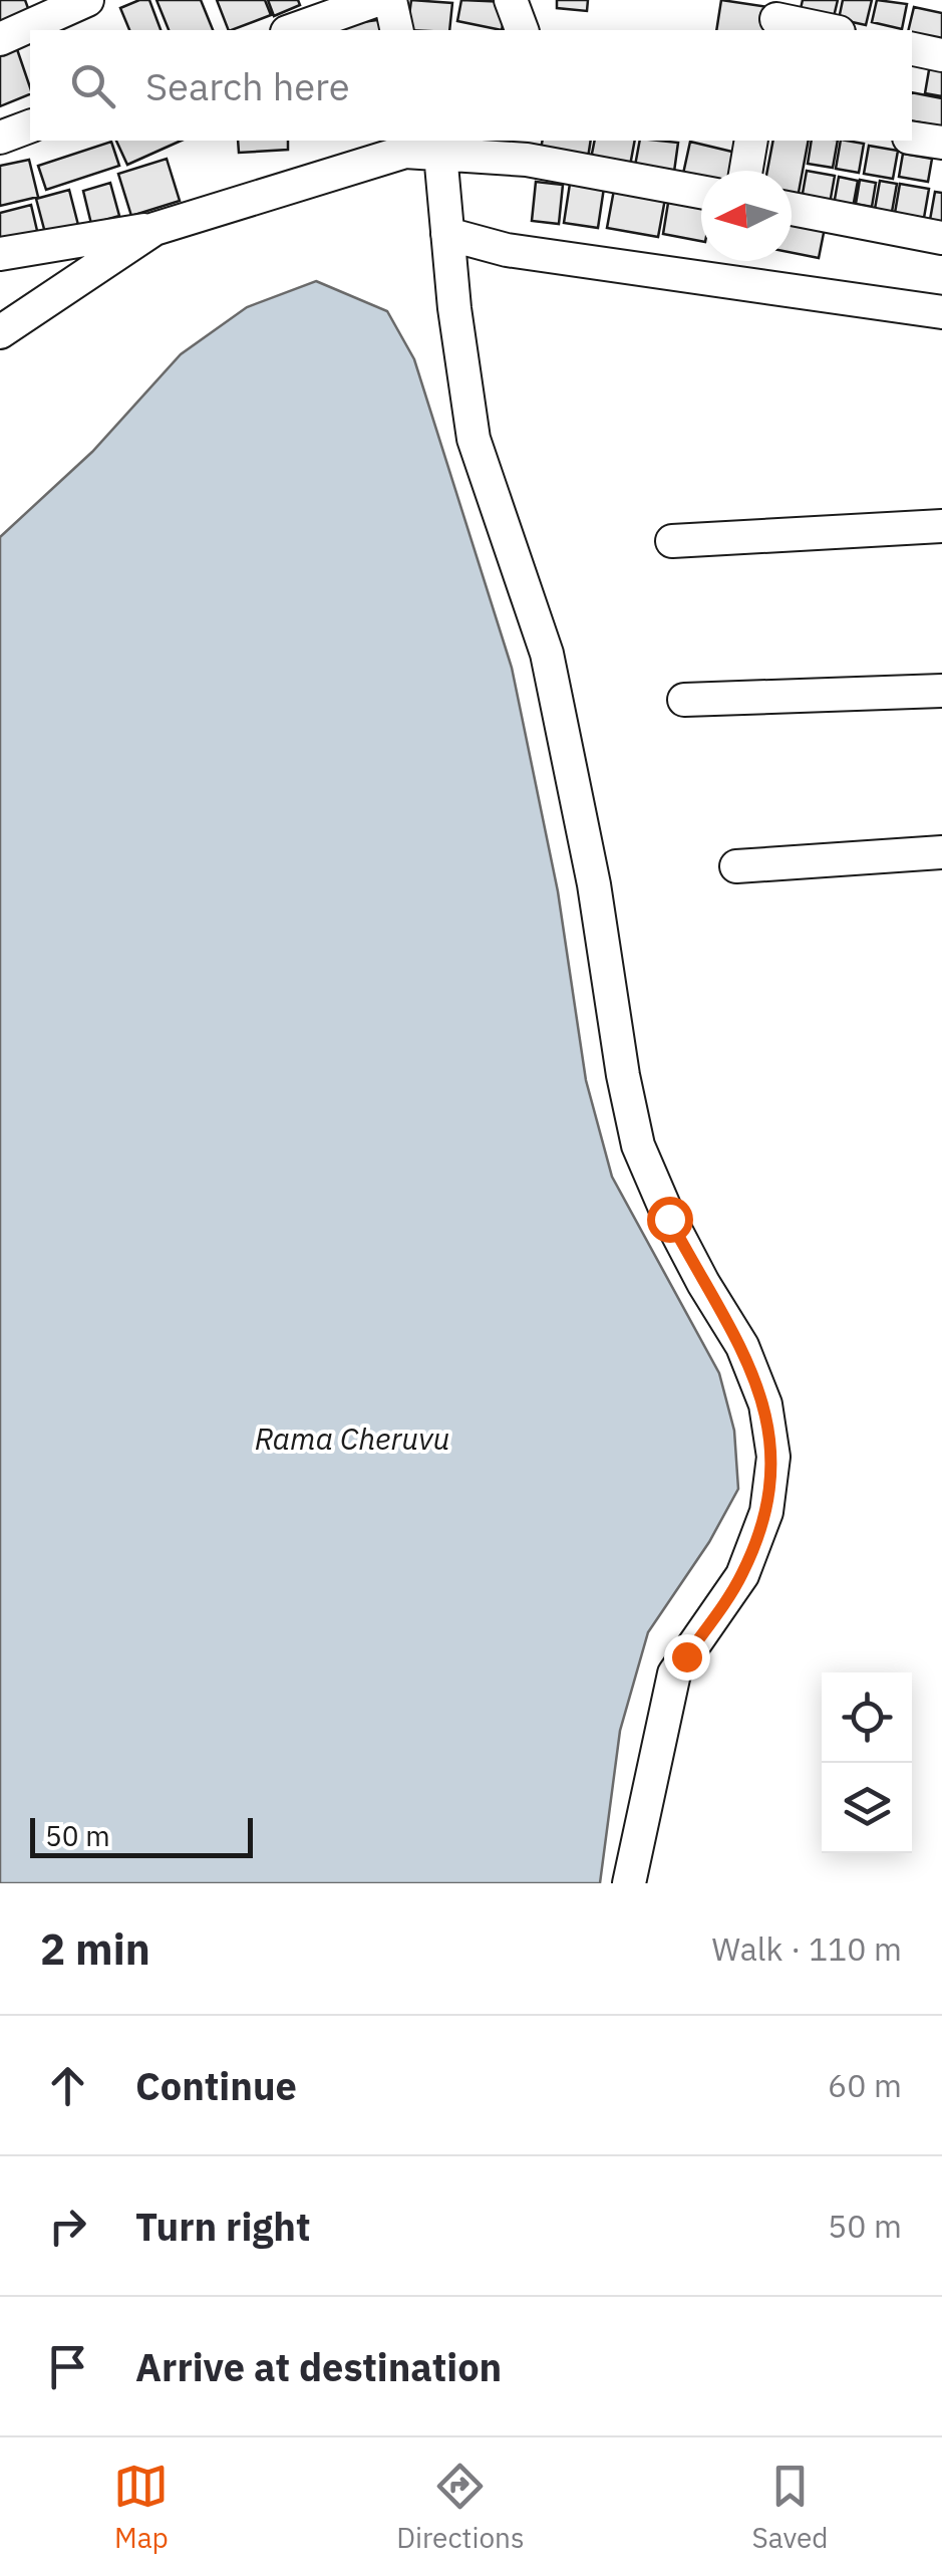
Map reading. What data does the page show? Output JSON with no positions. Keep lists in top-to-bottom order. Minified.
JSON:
{"water":["Rama Cheruvu"],"scale_bar":"50 m","north":"left","page":{"search":"Search here","scale":"50 m","heading":["2 min","Walk · 110 m"],"list":[["Continue","60 m"],["Turn right","50 m"],"Arrive at destination"],"nav":["Map","Directions","Saved"]}}
